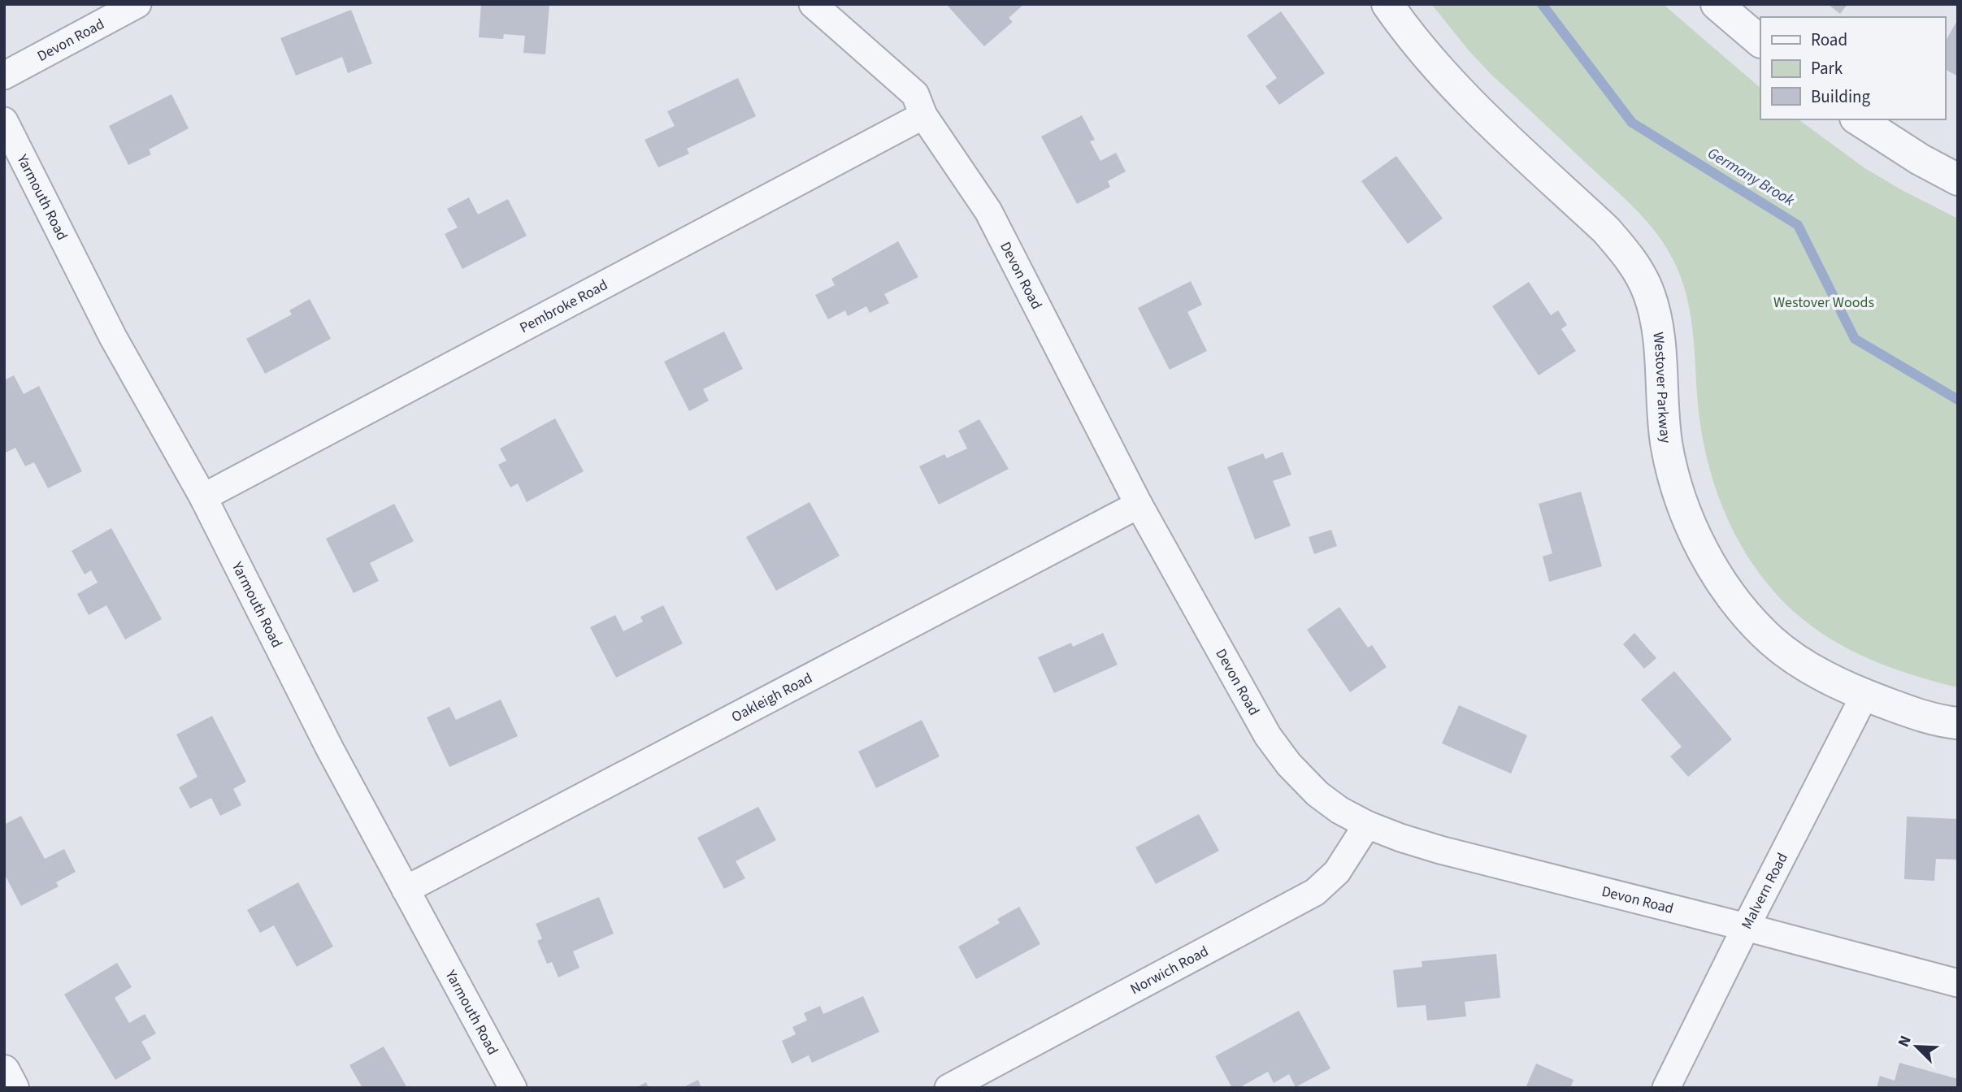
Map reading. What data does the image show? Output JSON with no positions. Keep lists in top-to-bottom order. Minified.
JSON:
{"streets":{"street":["Devon Road","Yarmouth Road","Pembroke Road","Westover Parkway","Oakleigh Road","Malvern Road","Norwich Road"]},"crossings":[["Devon Road","Pembroke Road"],["Devon Road","Oakleigh Road"],["Devon Road","Malvern Road"],["Devon Road","Norwich Road"],["Yarmouth Road","Pembroke Road"],["Yarmouth Road","Oakleigh Road"],["Westover Parkway","Malvern Road"]],"water":["Germany Brook"],"parks":["Westover Woods"],"legend":["Road","Park","Building"],"north":"top left"}
